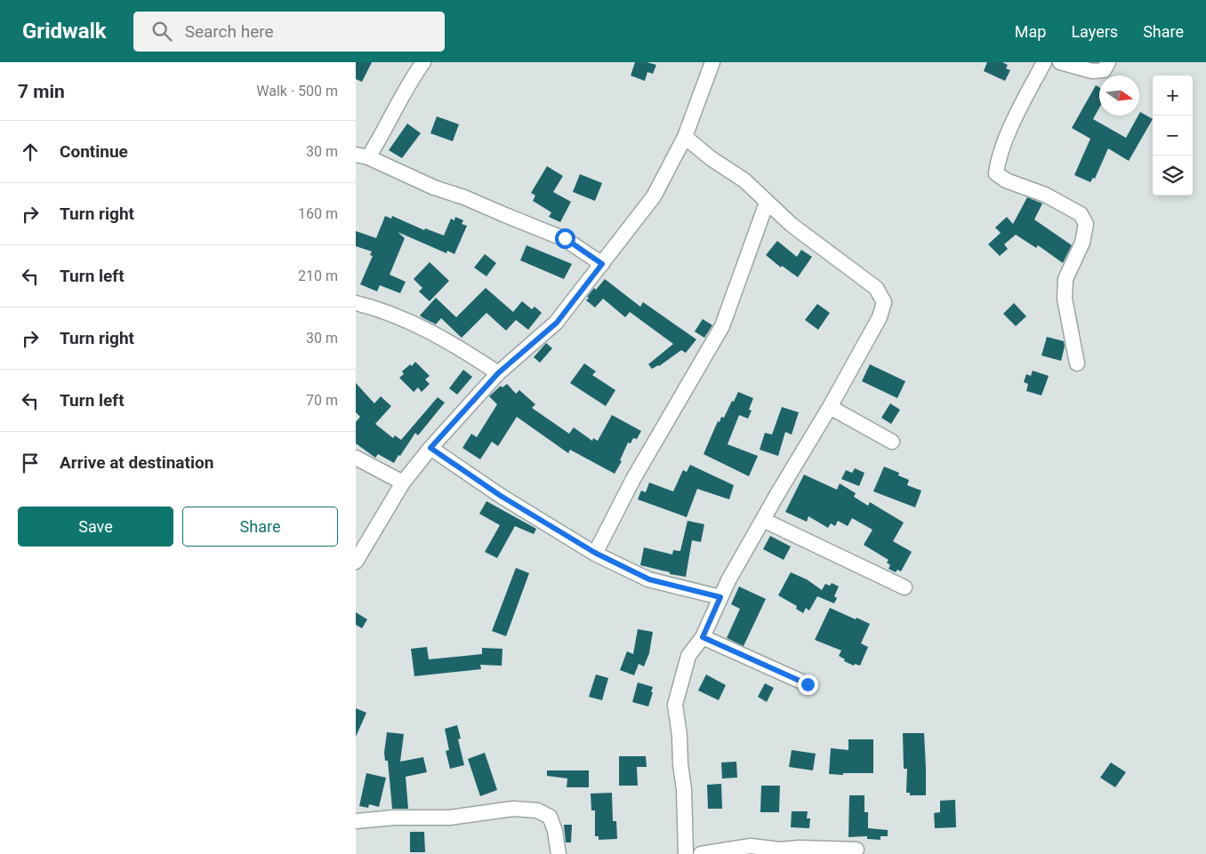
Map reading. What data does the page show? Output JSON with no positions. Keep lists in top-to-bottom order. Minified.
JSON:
{"north":"right","page":{"header":"Gridwalk","search":"Search here","nav":["Map","Layers","Share"],"heading":["7 min","Walk · 500 m"],"map_buttons":["+","−"],"list":[["Continue","30 m"],["Turn right","160 m"],["Turn left","210 m"],["Turn right","30 m"],["Turn left","70 m"],"Arrive at destination"],"buttons":["Save","Share"]}}
